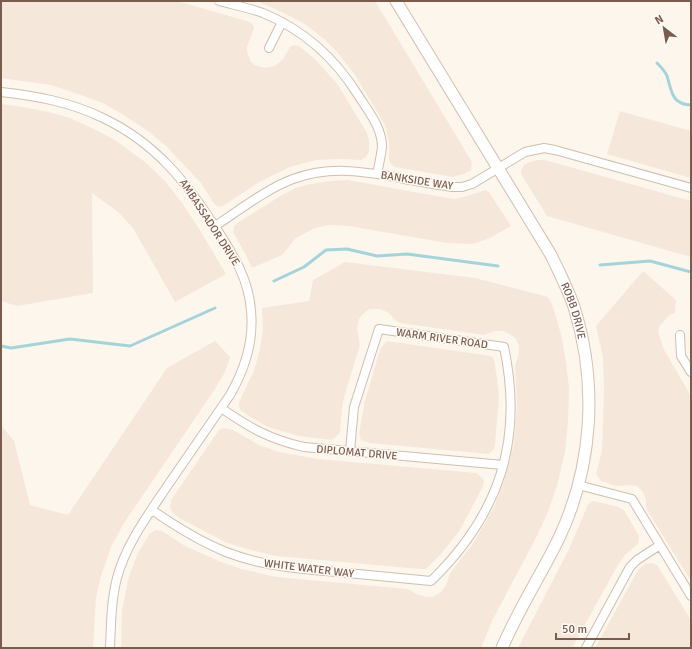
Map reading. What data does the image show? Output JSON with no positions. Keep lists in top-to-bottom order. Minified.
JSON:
{"streets":{"main road":["ROBB DRIVE"],"street":["BANKSIDE WAY","AMBASSADOR DRIVE","WARM RIVER ROAD","DIPLOMAT DRIVE","WHITE WATER WAY"]},"crossings":[["BANKSIDE WAY","AMBASSADOR DRIVE"],["BANKSIDE WAY","ROBB DRIVE"],["AMBASSADOR DRIVE","DIPLOMAT DRIVE"],["AMBASSADOR DRIVE","WHITE WATER WAY"],["WARM RIVER ROAD","DIPLOMAT DRIVE"],["WARM RIVER ROAD","WHITE WATER WAY"],["DIPLOMAT DRIVE","WHITE WATER WAY"]],"scale_bar":"50 m","north":"top left"}
